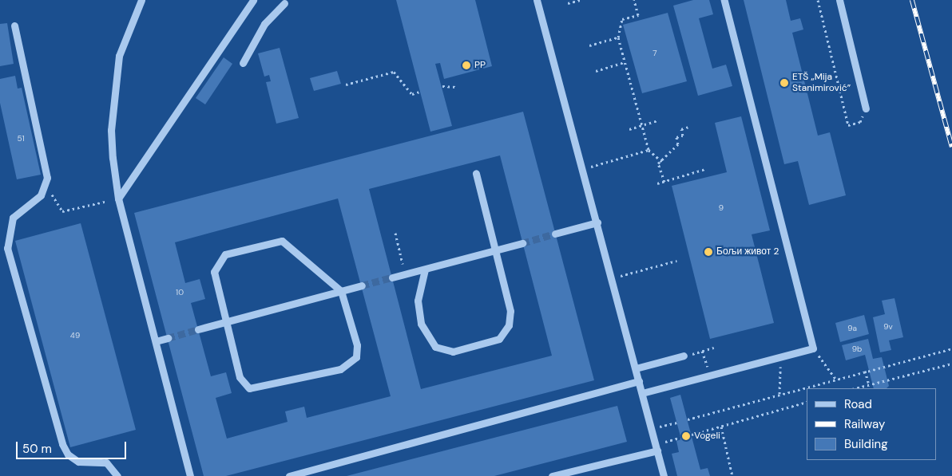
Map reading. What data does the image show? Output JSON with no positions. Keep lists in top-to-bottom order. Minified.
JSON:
{"places":["PP","ETŠ „Mija Stanimirović”","Бољи живот 2","Vogeli"],"house_numbers":["7","51","9","10","9v","9a","49","9b"],"legend":["Road","Railway","Building"],"scale_bar":"50 m"}
